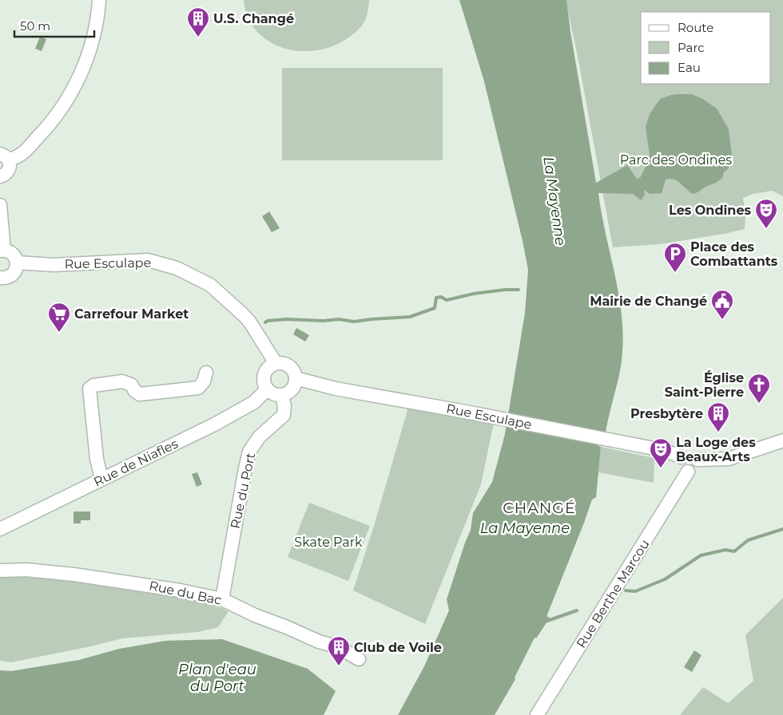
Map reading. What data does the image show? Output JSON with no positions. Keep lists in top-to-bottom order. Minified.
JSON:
{"streets":{"street":["Rue Esculape","Rue de Niafles","Rue du Port","Rue du Bac","Rue Berthe Marcou"]},"crossings":[["Rue Esculape","Rue de Niafles"],["Rue Esculape","Rue du Port"],["Rue Esculape","Rue Berthe Marcou"],["Rue de Niafles","Rue du Port"],["Rue du Port","Rue du Bac"]],"districts":["CHANGÉ"],"water":["La Mayenne","Plan d'eau du Port"],"parks":["Parc des Ondines","Skate Park"],"places":{"building":["U.S. Changé","Presbytère","Club de Voile"],"theatre":["Les Ondines","La Loge des Beaux-Arts"],"parking":["Place des Combattants"],"public building":["Mairie de Changé"],"supermarket":["Carrefour Market"],"church":["Église Saint-Pierre"]},"legend":["Route","Parc","Eau"],"scale_bar":"50 m"}
